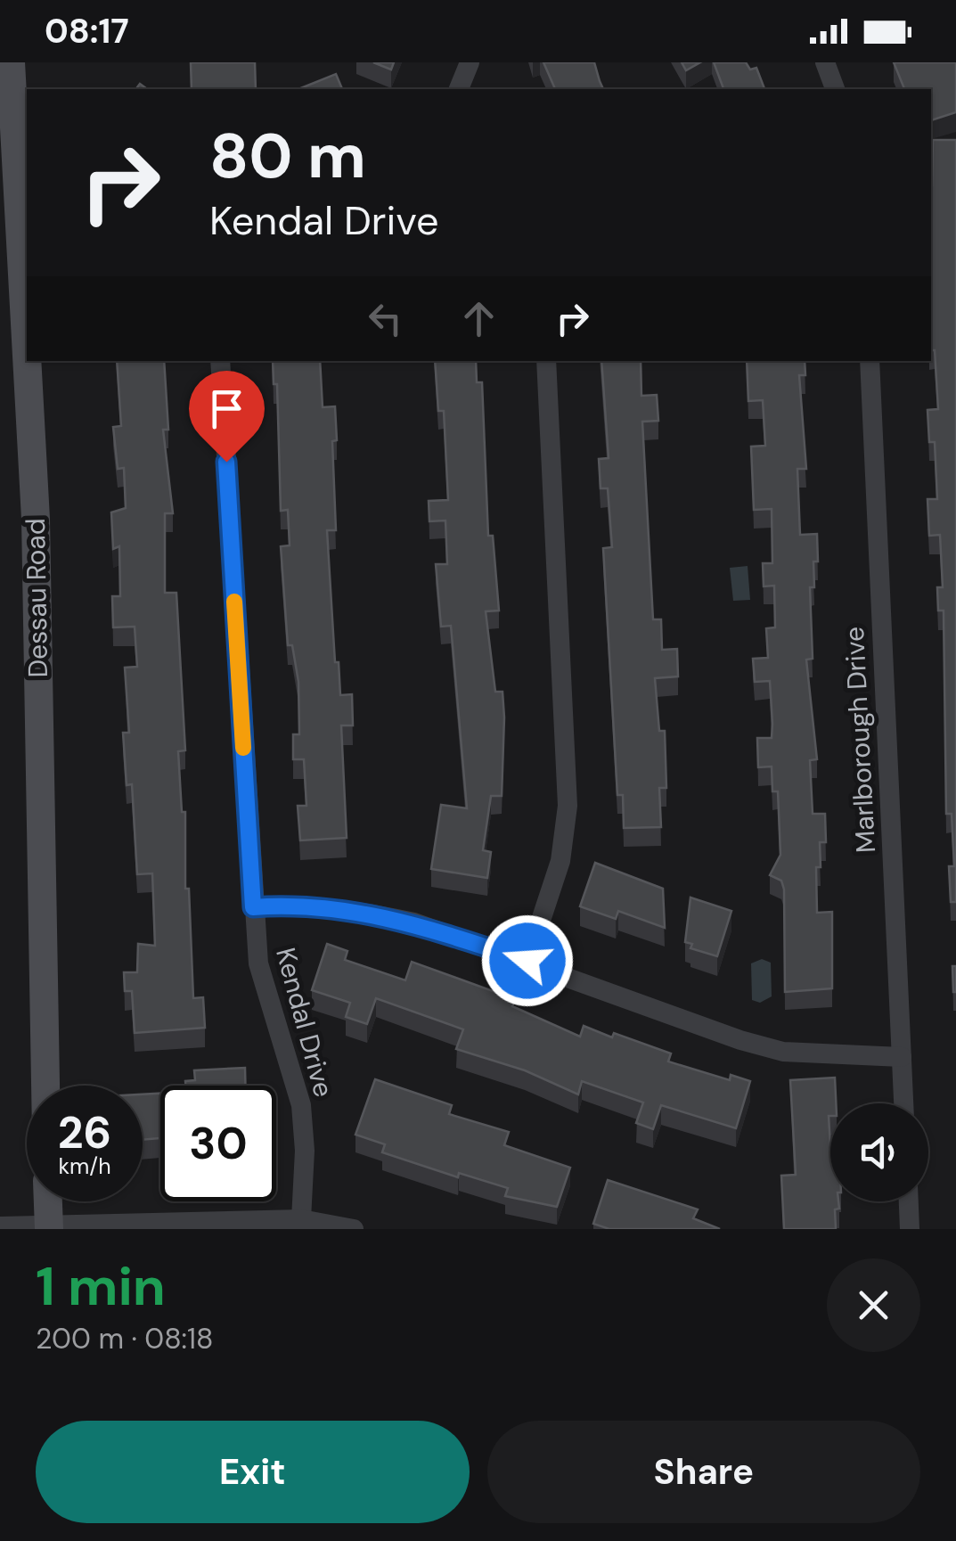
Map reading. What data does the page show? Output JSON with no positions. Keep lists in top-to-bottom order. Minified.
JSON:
{"streets":{"main road":["Dessau Road"],"street":["Marlborough Drive","Kendal Drive"]},"page":{"status":"08:17","turn":["80 m","Kendal Drive"],"speed":"26 km/h","limit":"30","heading":["1 min","200 m · 08:18"],"buttons":["Exit","Share"]}}
